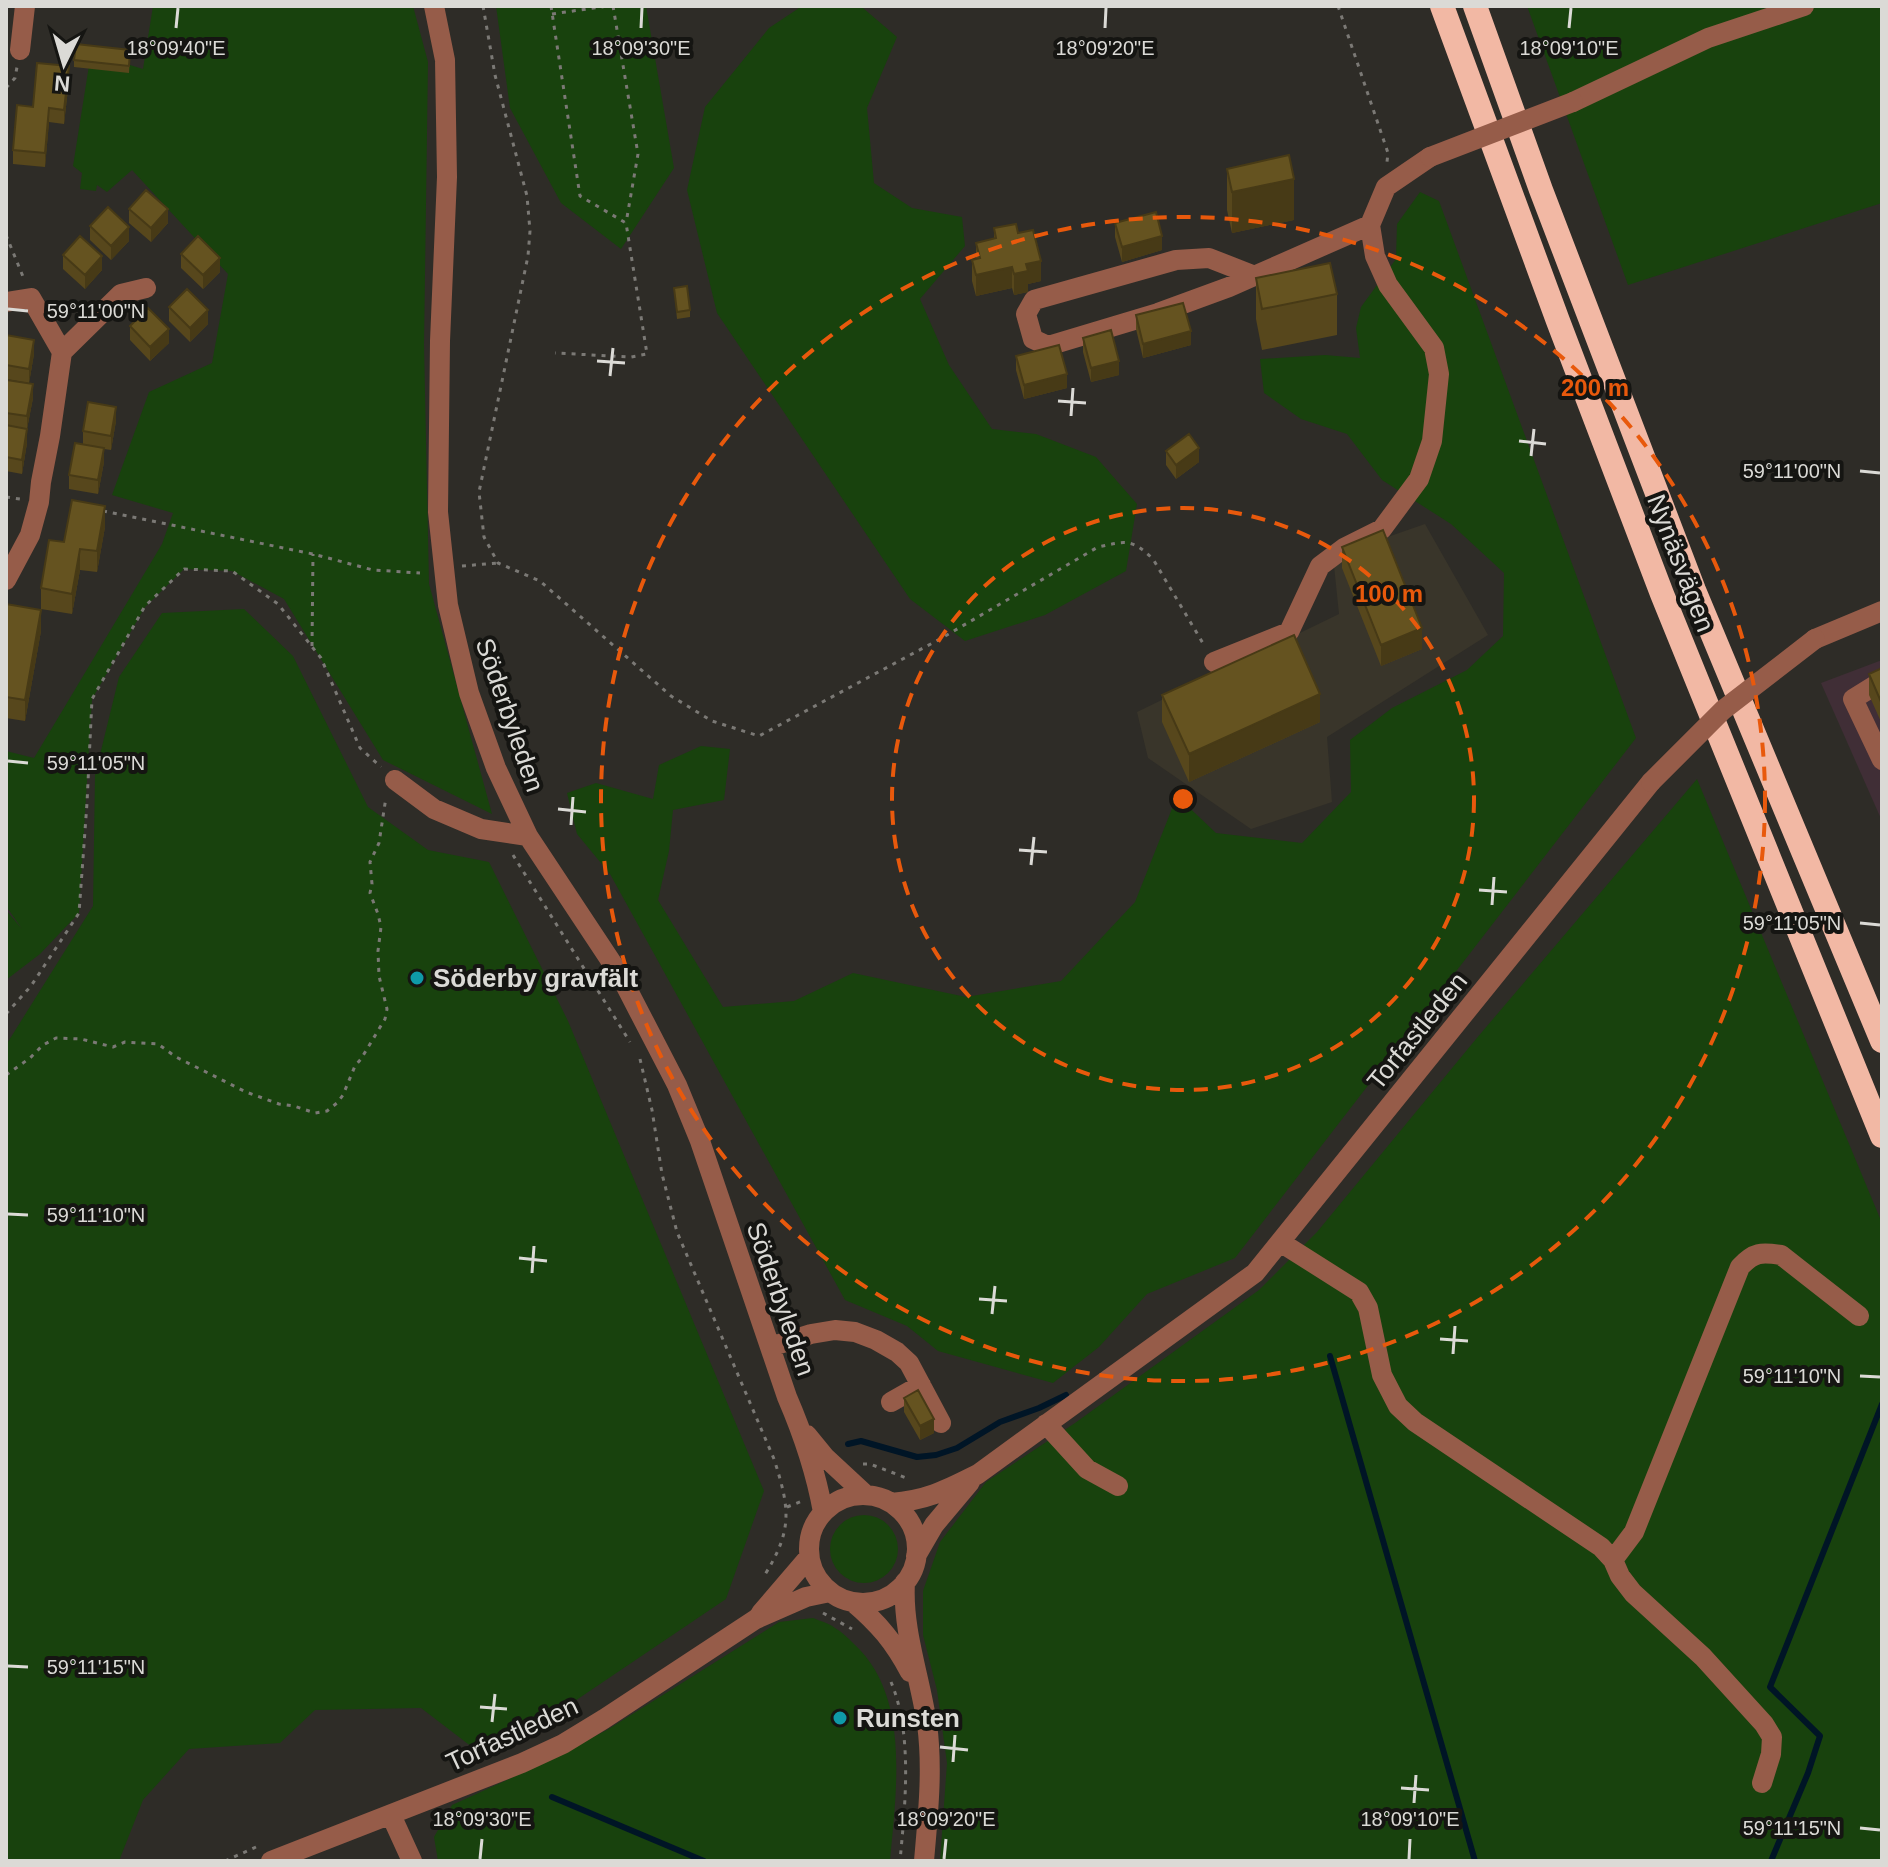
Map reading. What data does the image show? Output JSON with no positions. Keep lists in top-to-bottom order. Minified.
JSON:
{"streets":{"highway":["Nynäsvägen"],"street":["Söderbyleden","Torfastleden"]},"crossings":[["Söderbyleden","Torfastleden"]],"places":["Söderby gravfält","Runsten"],"north":"bottom","coordinates":["18°09'40\"E","18°09'30\"E","18°09'20\"E","18°09'10\"E","59°11'00\"N","59°11'05\"N","59°11'10\"N","59°11'15\"N"],"rings":["200 m","100 m"]}
